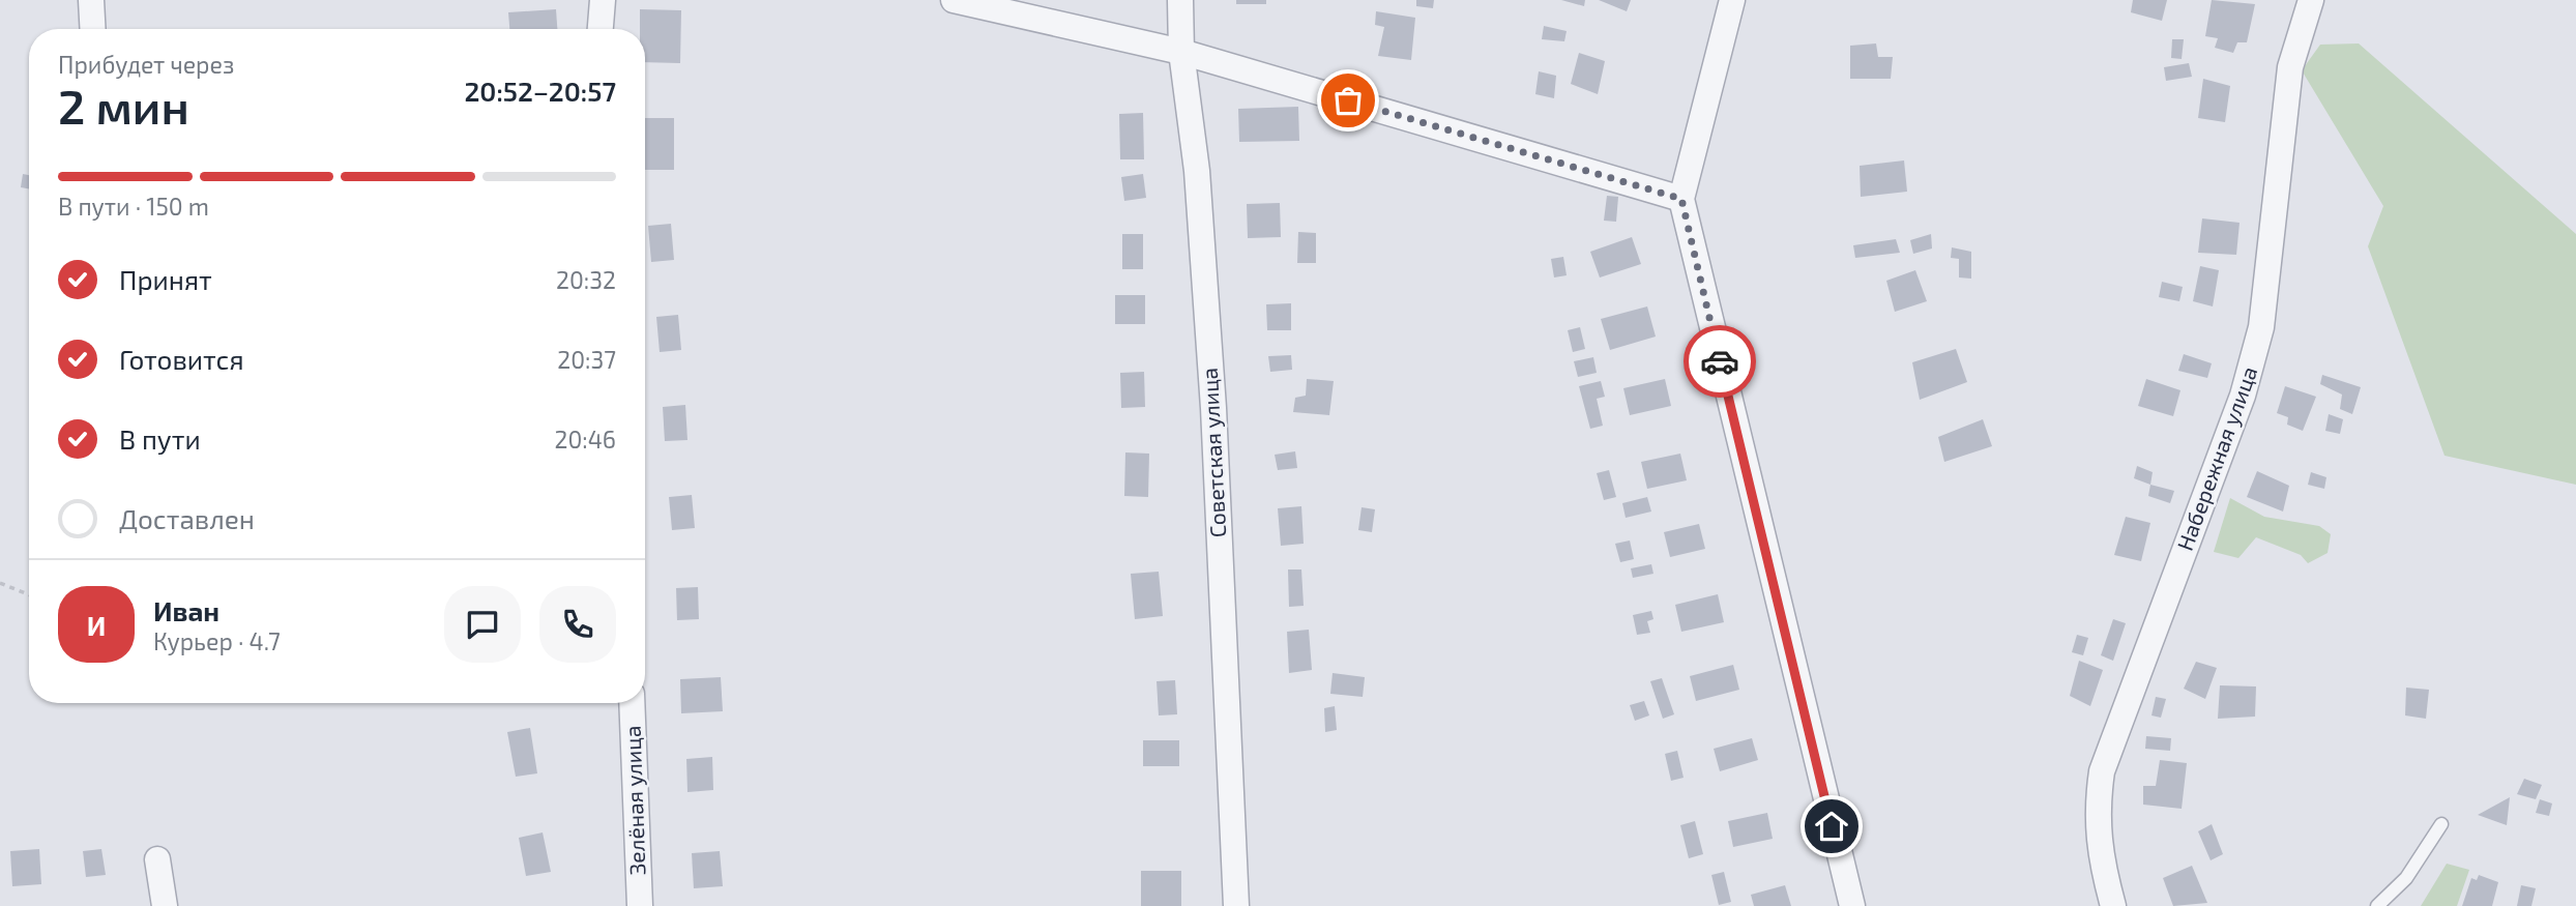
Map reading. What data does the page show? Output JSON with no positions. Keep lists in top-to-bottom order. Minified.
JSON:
{"streets":{"street":["Советская улица","Набережная улица","Зелёная улица"]},"page":{"heading":["2 мин","Прибудет через","20:52–20:57"],"panel":["Иван","Курьер · 4.7"],"bar":"В пути · 150 m","list":[["Принят","20:32"],["Готовится","20:37"],["В пути","20:46"],"Доставлен"],"round":"И"}}
